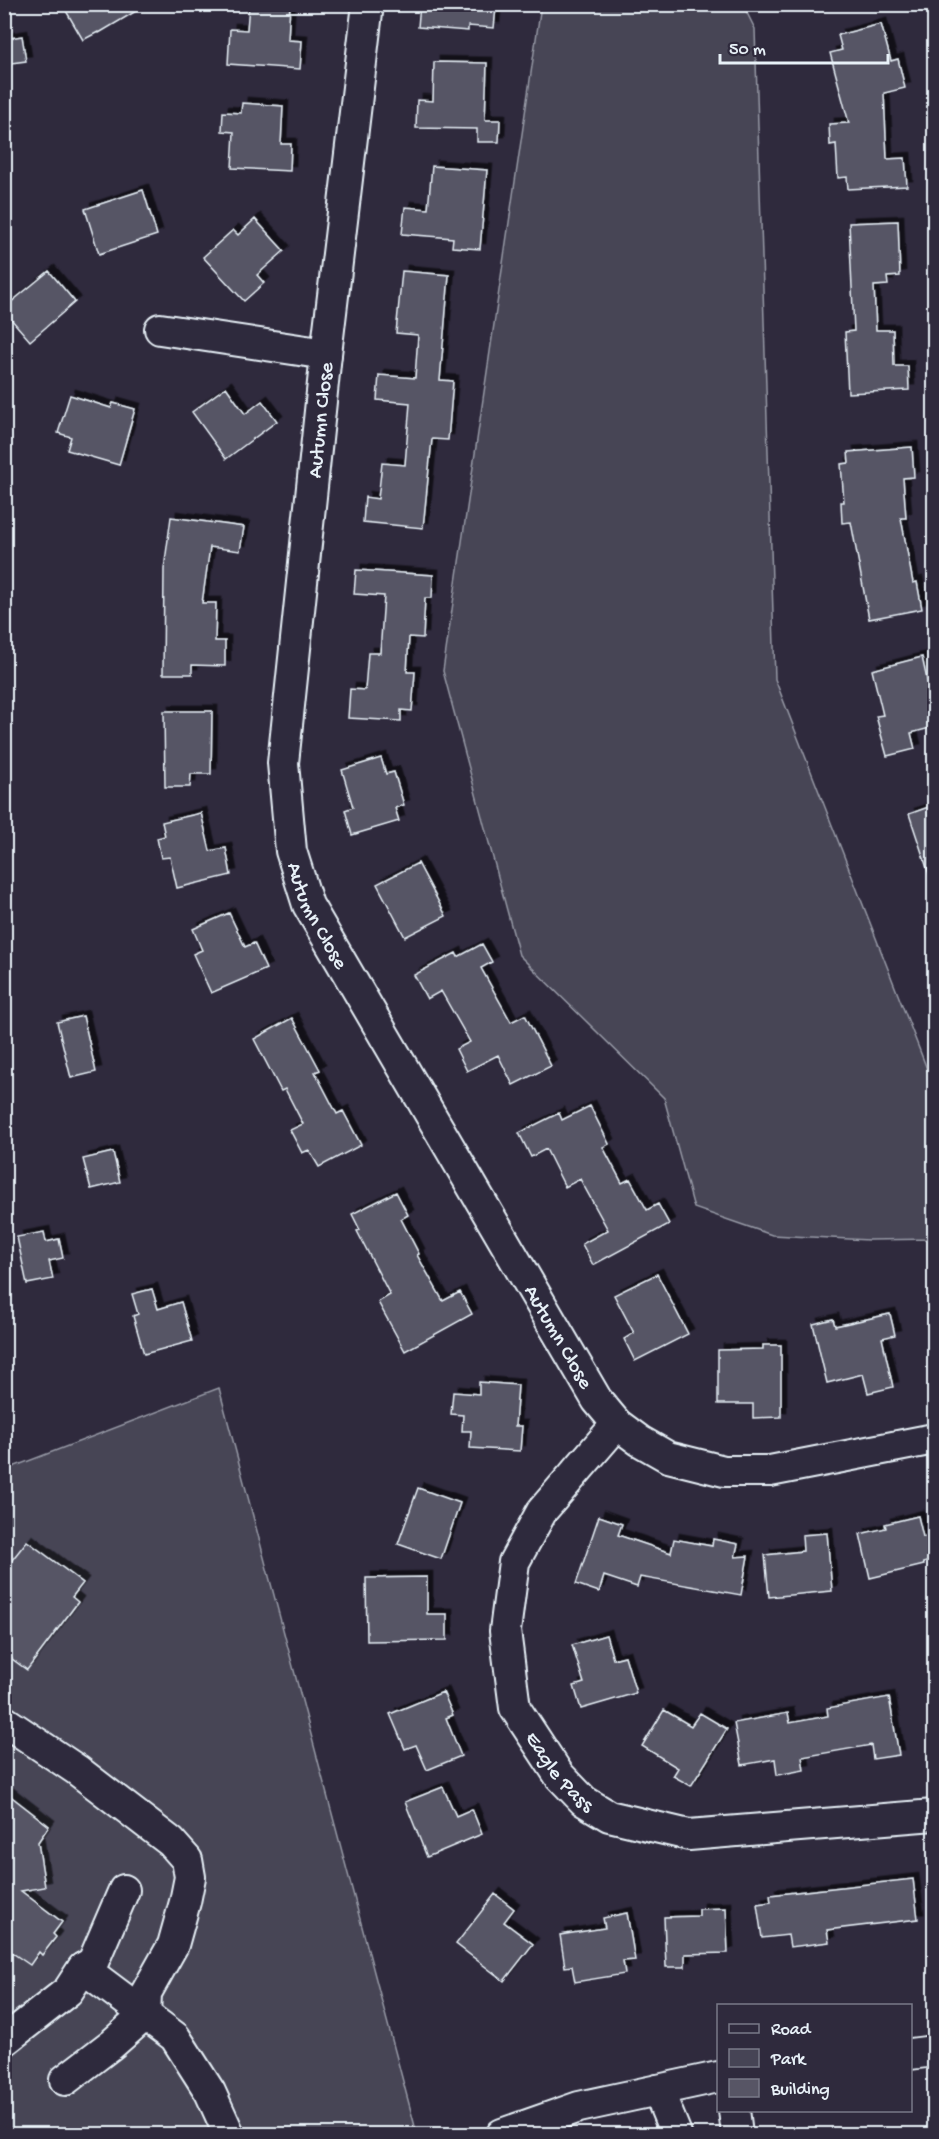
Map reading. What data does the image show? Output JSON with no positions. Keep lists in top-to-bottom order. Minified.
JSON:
{"streets":{"street":["Autumn Close","Eagle Pass"]},"crossings":[["Autumn Close","Eagle Pass"]],"legend":["Road","Park","Building"],"scale_bar":"50 m"}
